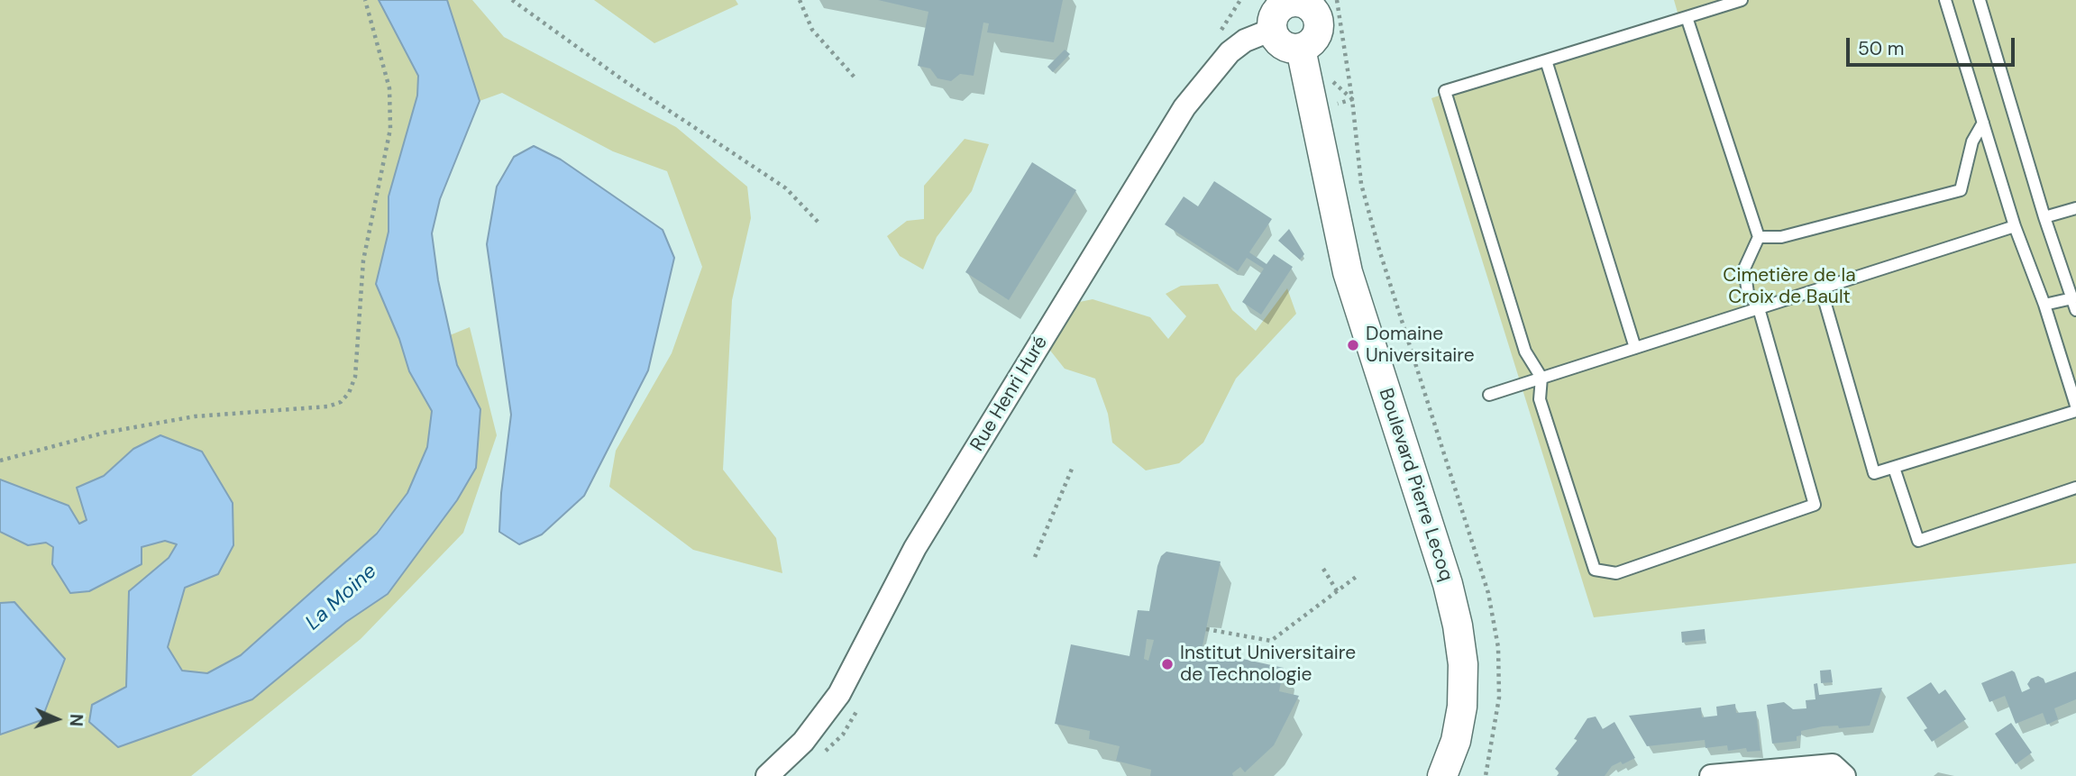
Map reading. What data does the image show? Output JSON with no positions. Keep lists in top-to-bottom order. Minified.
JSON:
{"streets":{"street":["Rue Henri Huré","Boulevard Pierre Lecoq"]},"crossings":[["Rue Henri Huré","Boulevard Pierre Lecoq"]],"water":["La Moine"],"parks":["Cimetière de la Croix de Bault"],"places":["Domaine Universitaire","Institut Universitaire de Technologie"],"scale_bar":"50 m","north":"right"}
